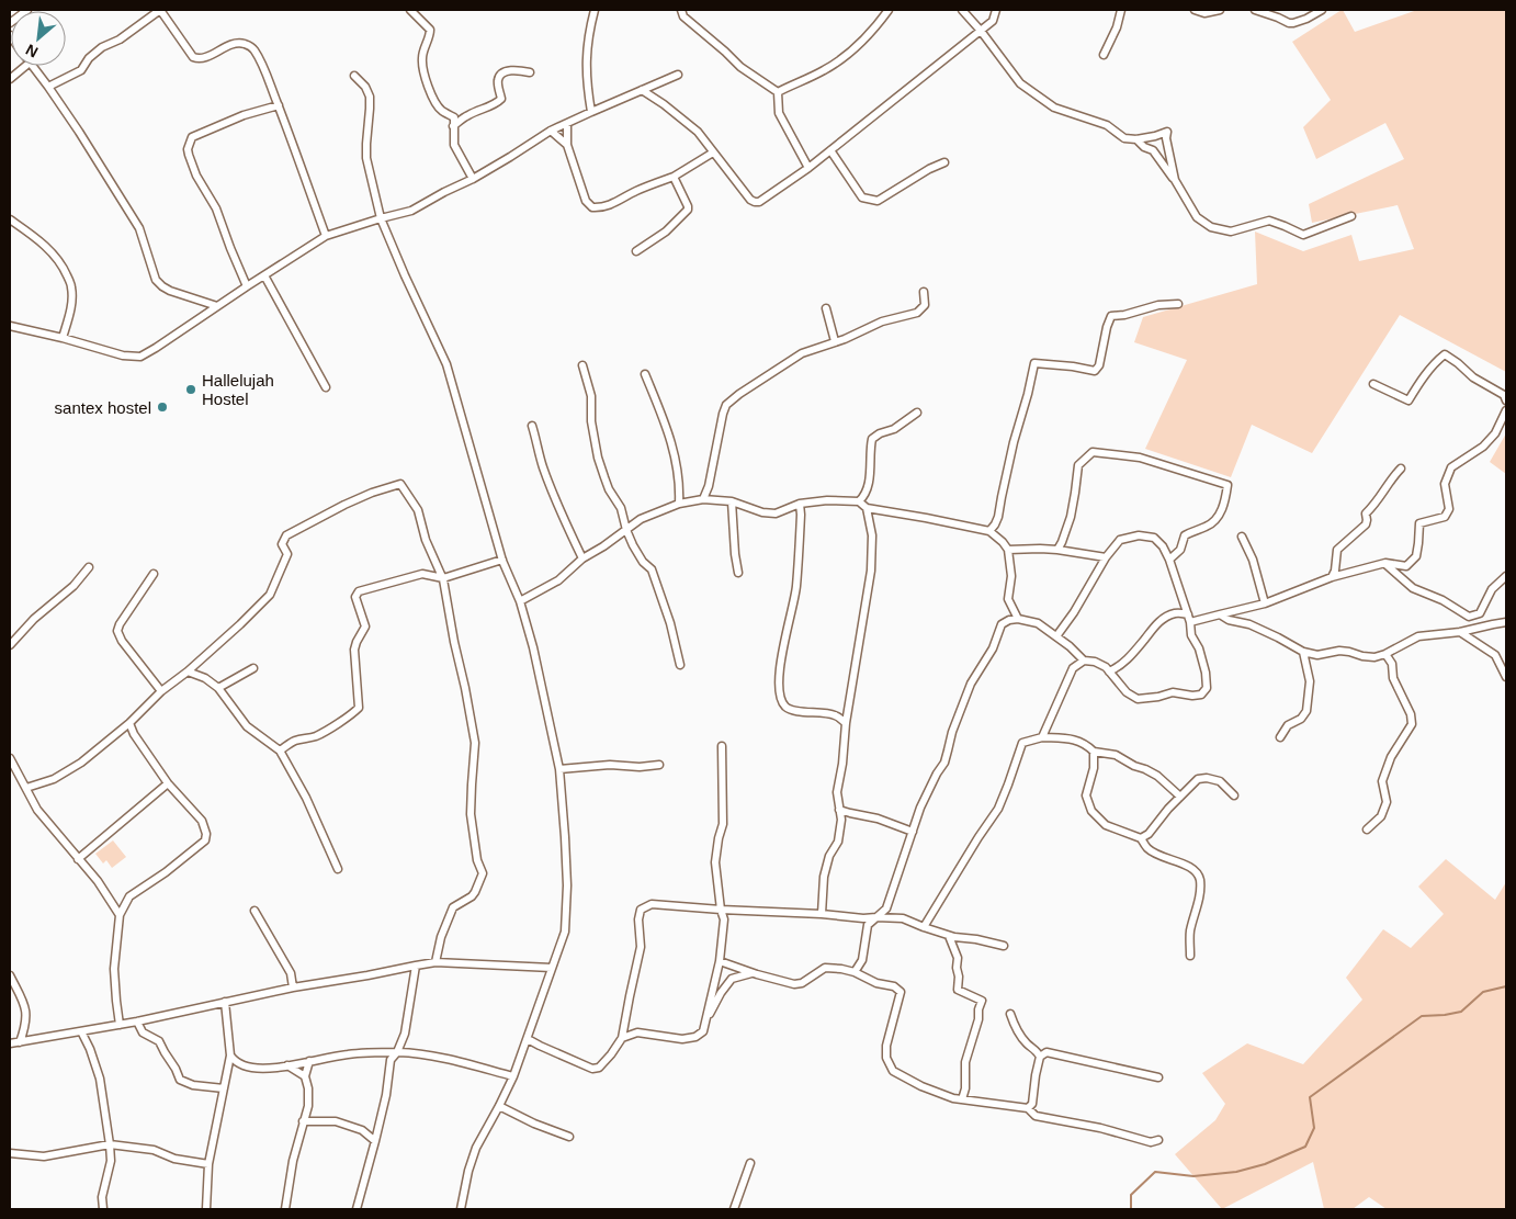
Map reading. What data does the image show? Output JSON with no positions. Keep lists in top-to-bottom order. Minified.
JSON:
{"places":["Hallelujah Hostel","santex hostel"],"north":"bottom left"}
